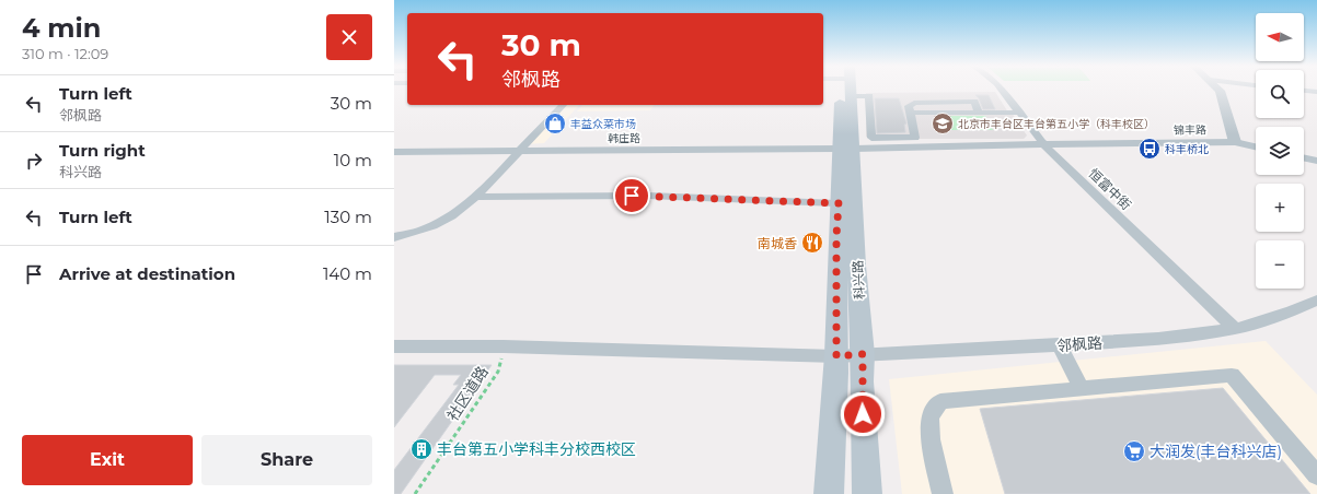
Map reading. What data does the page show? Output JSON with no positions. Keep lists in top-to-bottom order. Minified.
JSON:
{"streets":{"main road":["科兴路"],"street":["锦丰路","韩庄路","恒富中街","邻枫路"],"path":["社区道路"]},"crossings":[["锦丰路","韩庄路"],["锦丰路","恒富中街"],["锦丰路","科兴路"],["韩庄路","科兴路"],["恒富中街","邻枫路"],["科兴路","邻枫路"],["邻枫路","社区道路"]],"places":{"shop":["丰益众菜市场"],"school or university":["北京市丰台区丰台第五小学（科丰校区）"],"bus stop":["科丰桥北"],"restaurant":["南城香"],"building":["丰台第五小学科丰分校西校区"],"supermarket":["大润发(丰台科兴店)"]},"north":"left","page":{"heading":["4 min","310 m · 12:09"],"map_buttons":["+","−"],"turn":["30 m","邻枫路"],"list":[{"name":"Turn left","note":"邻枫路","value":"30 m"},{"name":"Turn right","note":"科兴路","value":"10 m"},{"name":"Turn left","value":"130 m"},{"name":"Arrive at destination","value":"140 m"}],"buttons":["Exit","Share"]}}
